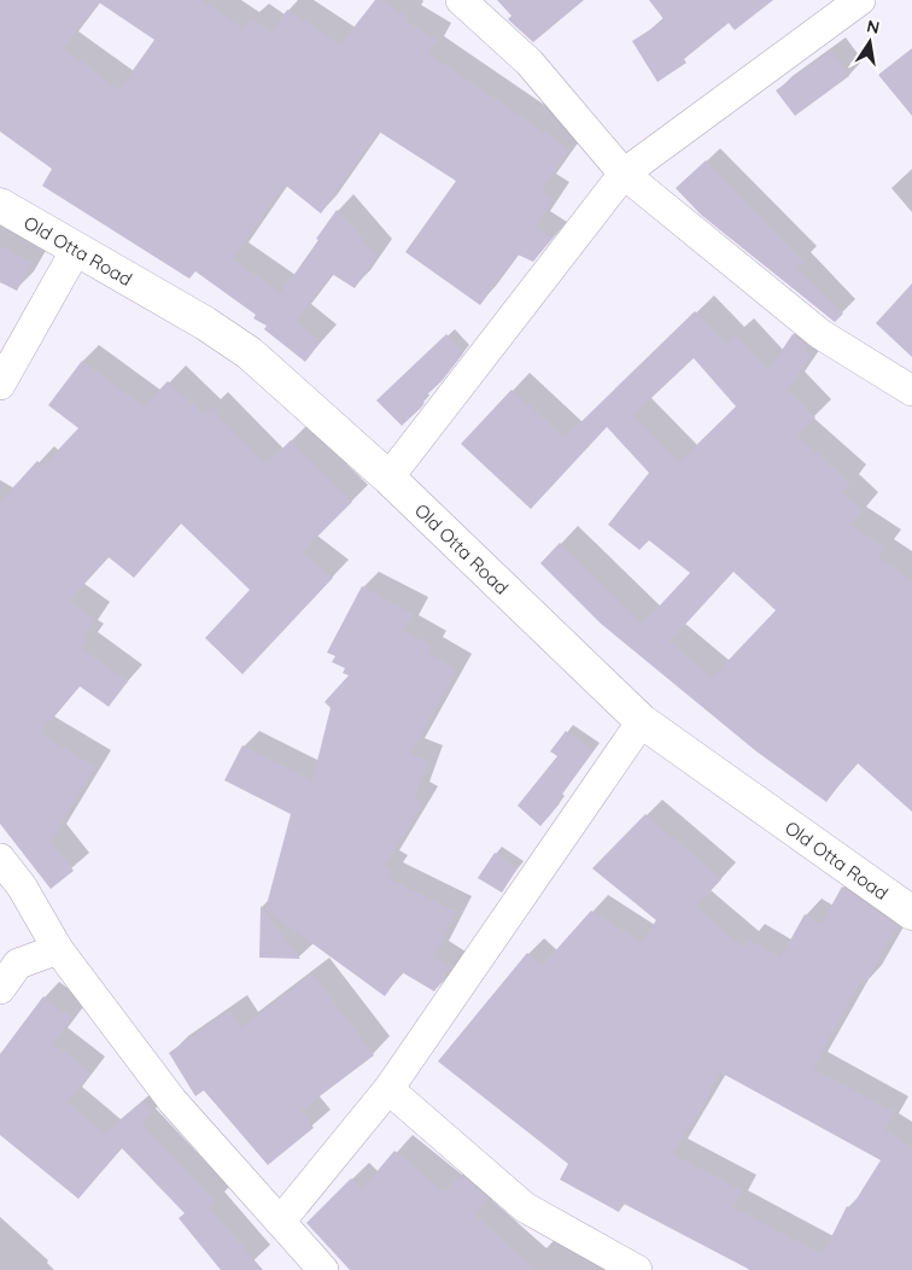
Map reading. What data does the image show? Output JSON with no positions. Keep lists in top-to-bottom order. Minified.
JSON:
{"streets":{"street":["Old Otta Road"]},"north":"top"}
